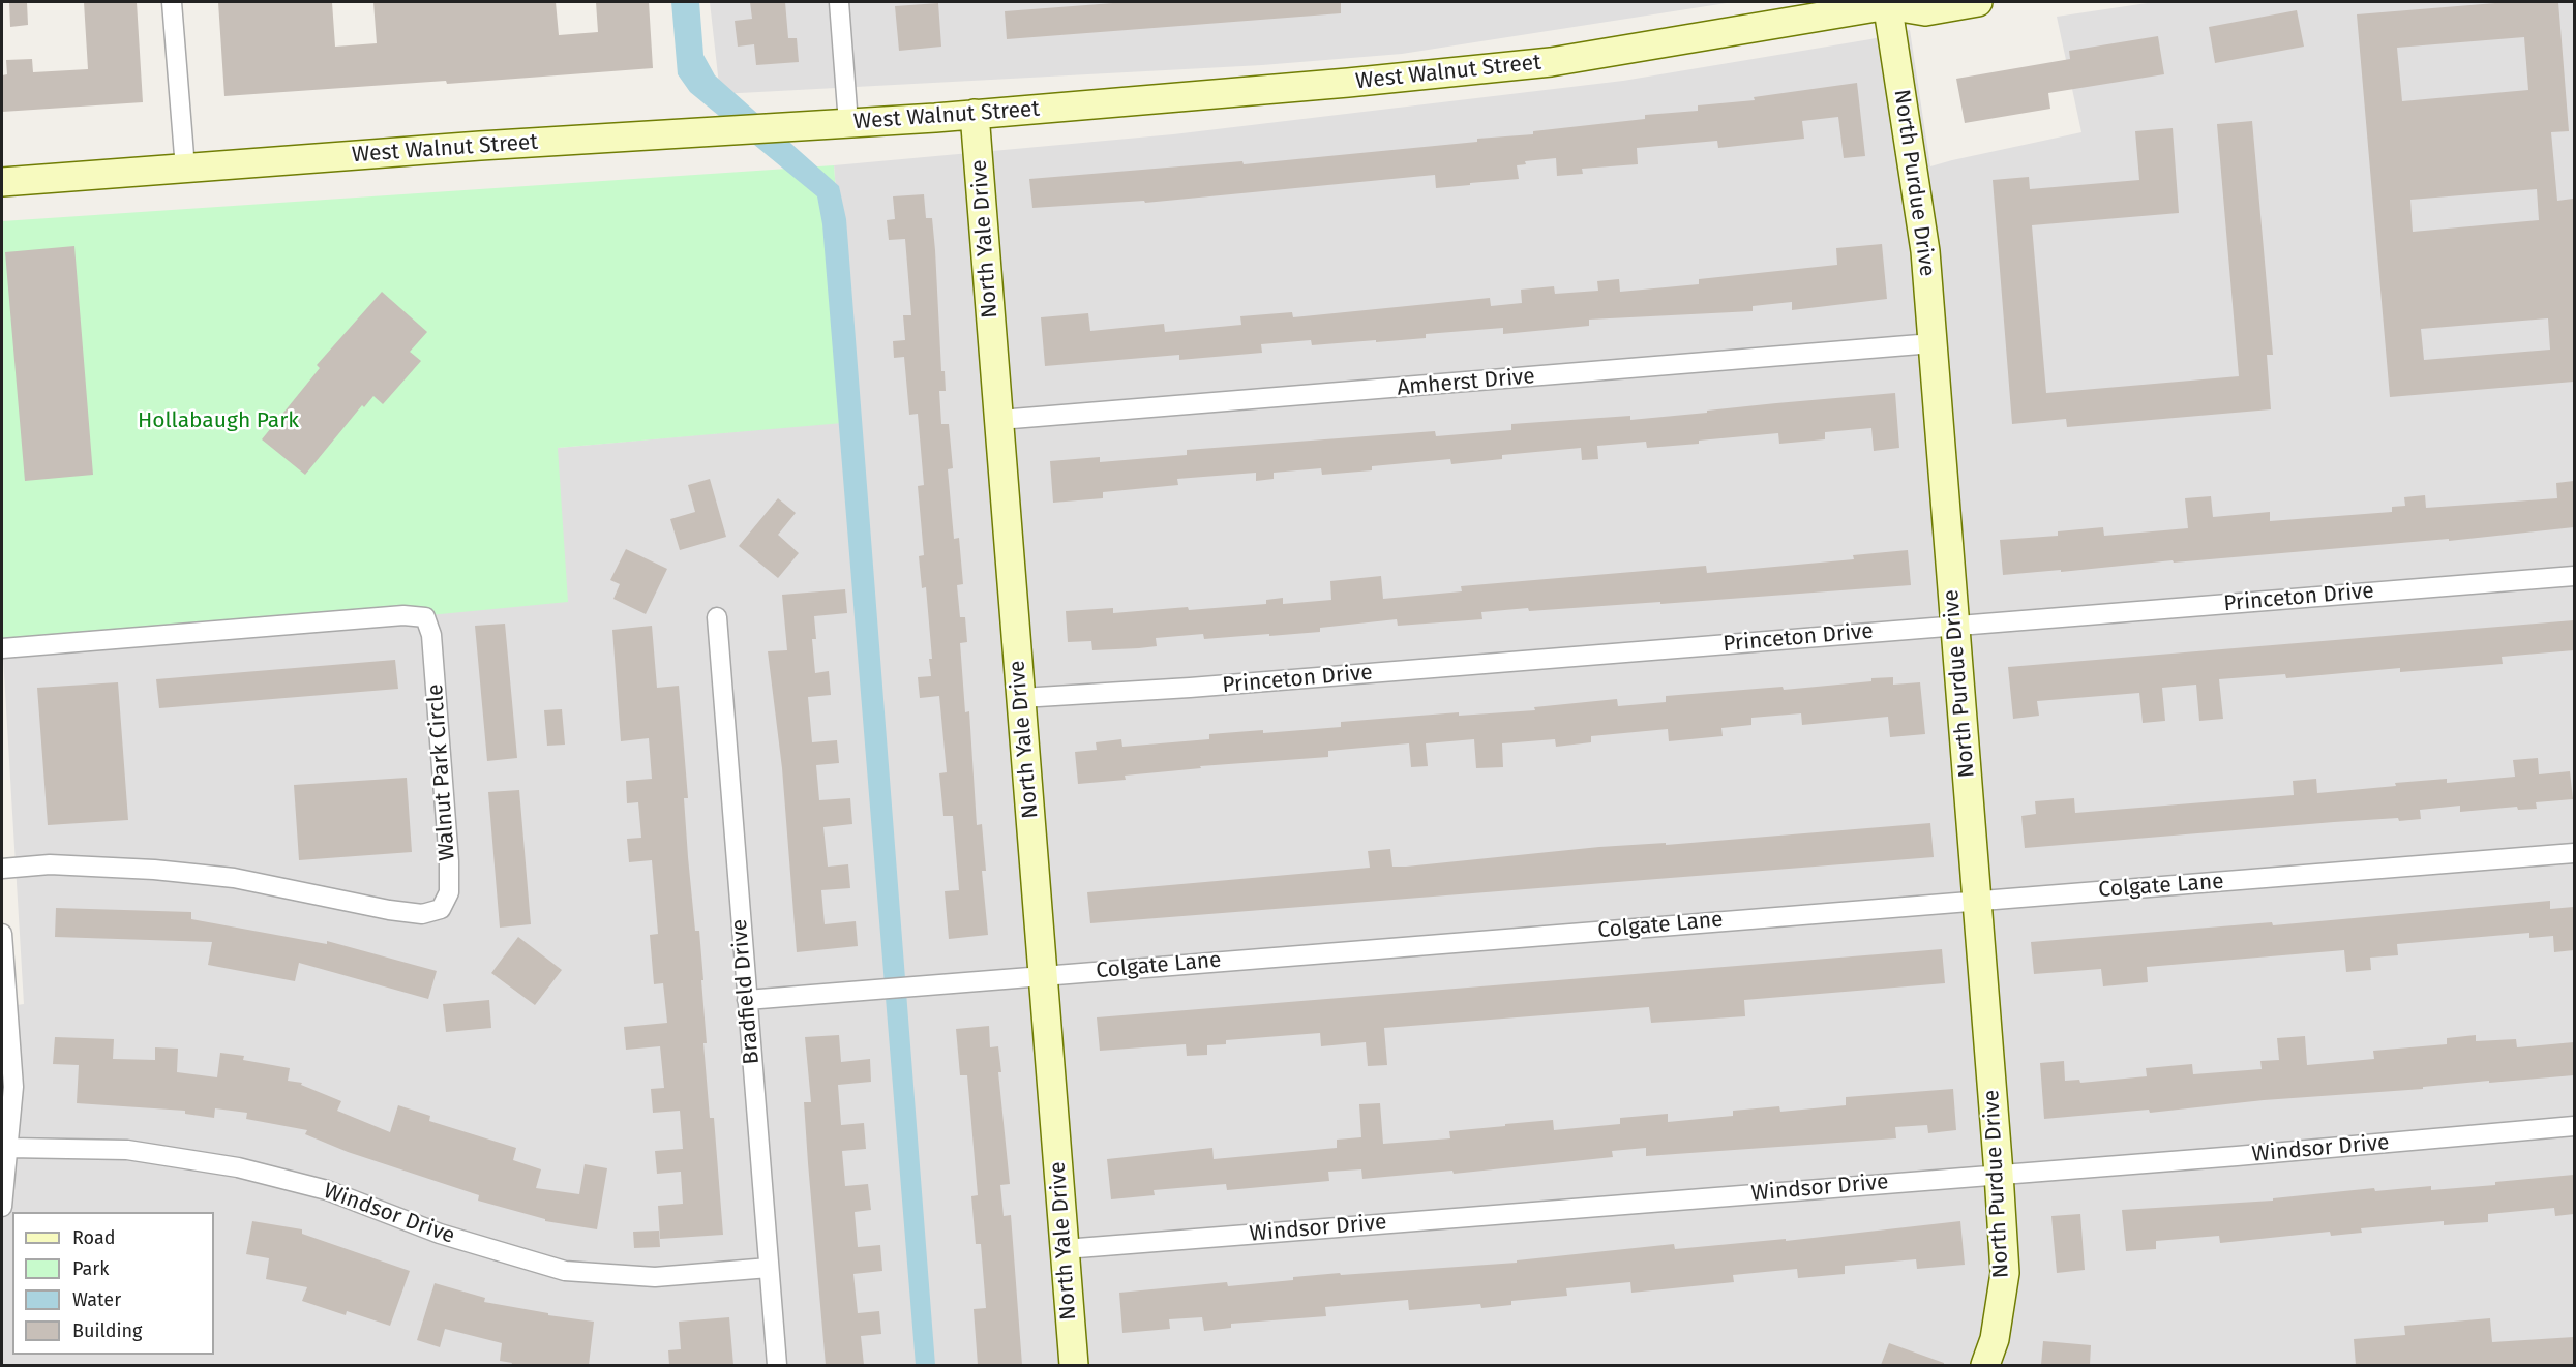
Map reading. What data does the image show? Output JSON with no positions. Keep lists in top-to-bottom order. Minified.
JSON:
{"streets":{"street":["West Walnut Street","North Purdue Drive","North Yale Drive","Amherst Drive","Princeton Drive","Walnut Park Circle","Colgate Lane","Bradfield Drive","Windsor Drive"]},"crossings":[["West Walnut Street","North Purdue Drive"],["West Walnut Street","North Yale Drive"],["North Purdue Drive","Amherst Drive"],["North Purdue Drive","Princeton Drive"],["North Purdue Drive","Colgate Lane"],["North Purdue Drive","Windsor Drive"],["North Yale Drive","Amherst Drive"],["North Yale Drive","Princeton Drive"],["North Yale Drive","Colgate Lane"],["North Yale Drive","Windsor Drive"],["Colgate Lane","Bradfield Drive"],["Bradfield Drive","Windsor Drive"]],"parks":["Hollabaugh Park"],"legend":["Road","Park","Water","Building"]}
